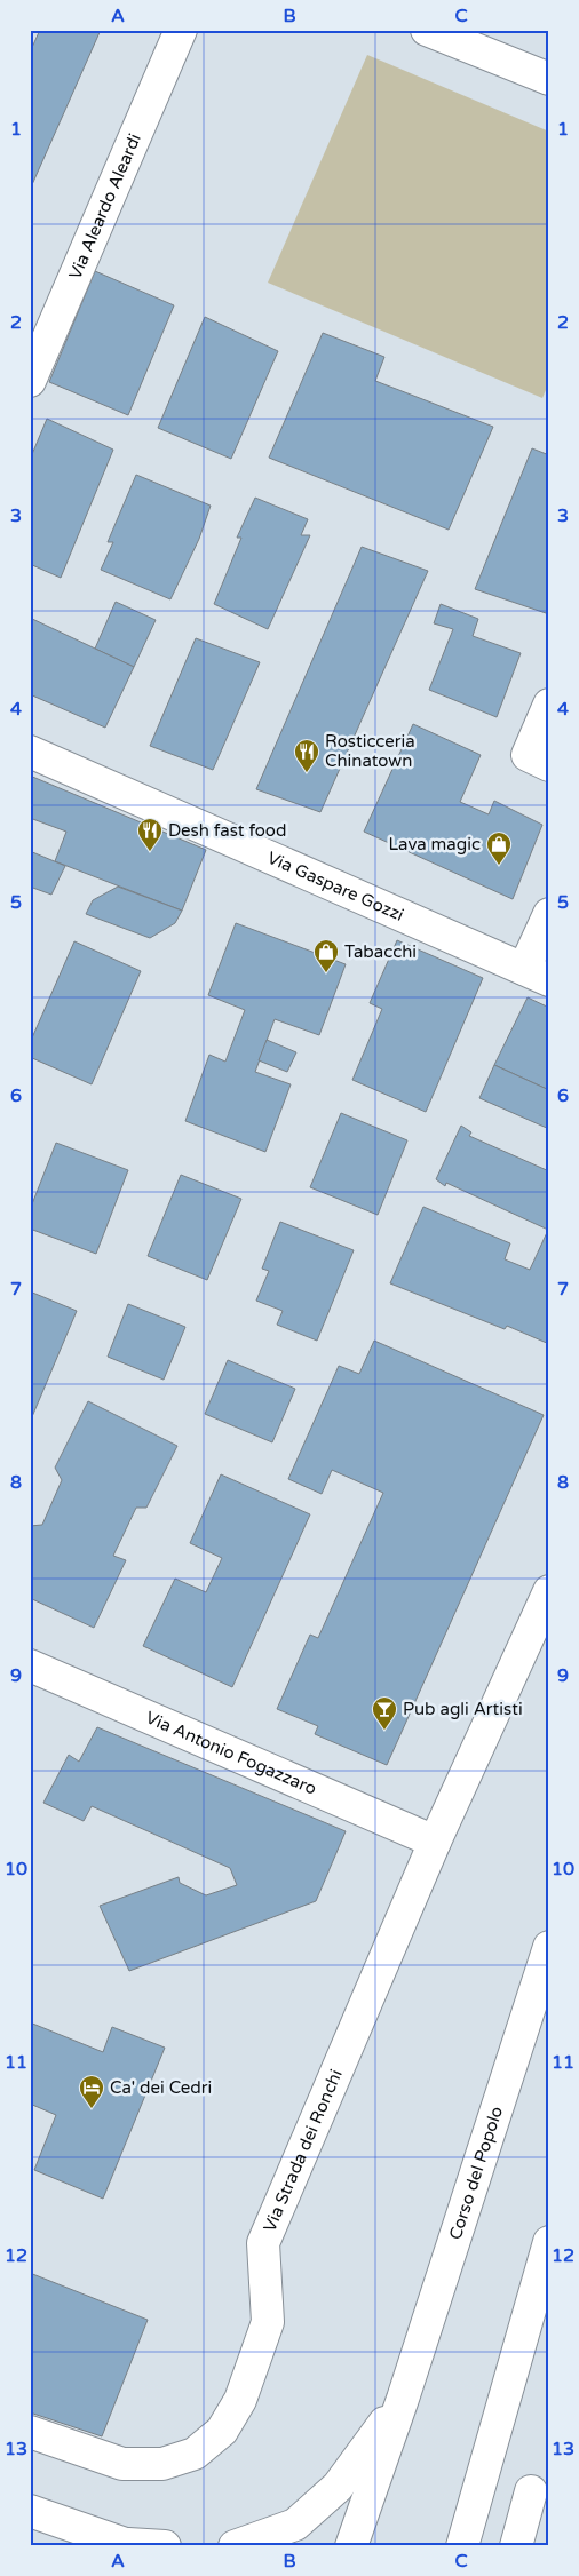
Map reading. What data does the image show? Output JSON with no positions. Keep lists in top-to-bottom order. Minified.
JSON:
{"streets":{"street":["Via Aleardo Aleardi","Via Gaspare Gozzi","Via Antonio Fogazzaro","Via Strada dei Ronchi","Corso del Popolo"]},"crossings":[["Via Antonio Fogazzaro","Via Strada dei Ronchi"]],"places":{"restaurant":["Rosticceria Chinatown","Desh fast food"],"shop":["Lava magic","Tabacchi"],"bar":["Pub agli Artisti"],"hotel":["Ca' dei Cedri"]},"grid":{"columns":["A","B","C"],"rows":["1","2","3","4","5","6","7","8","9","10","11","12","13"]}}
